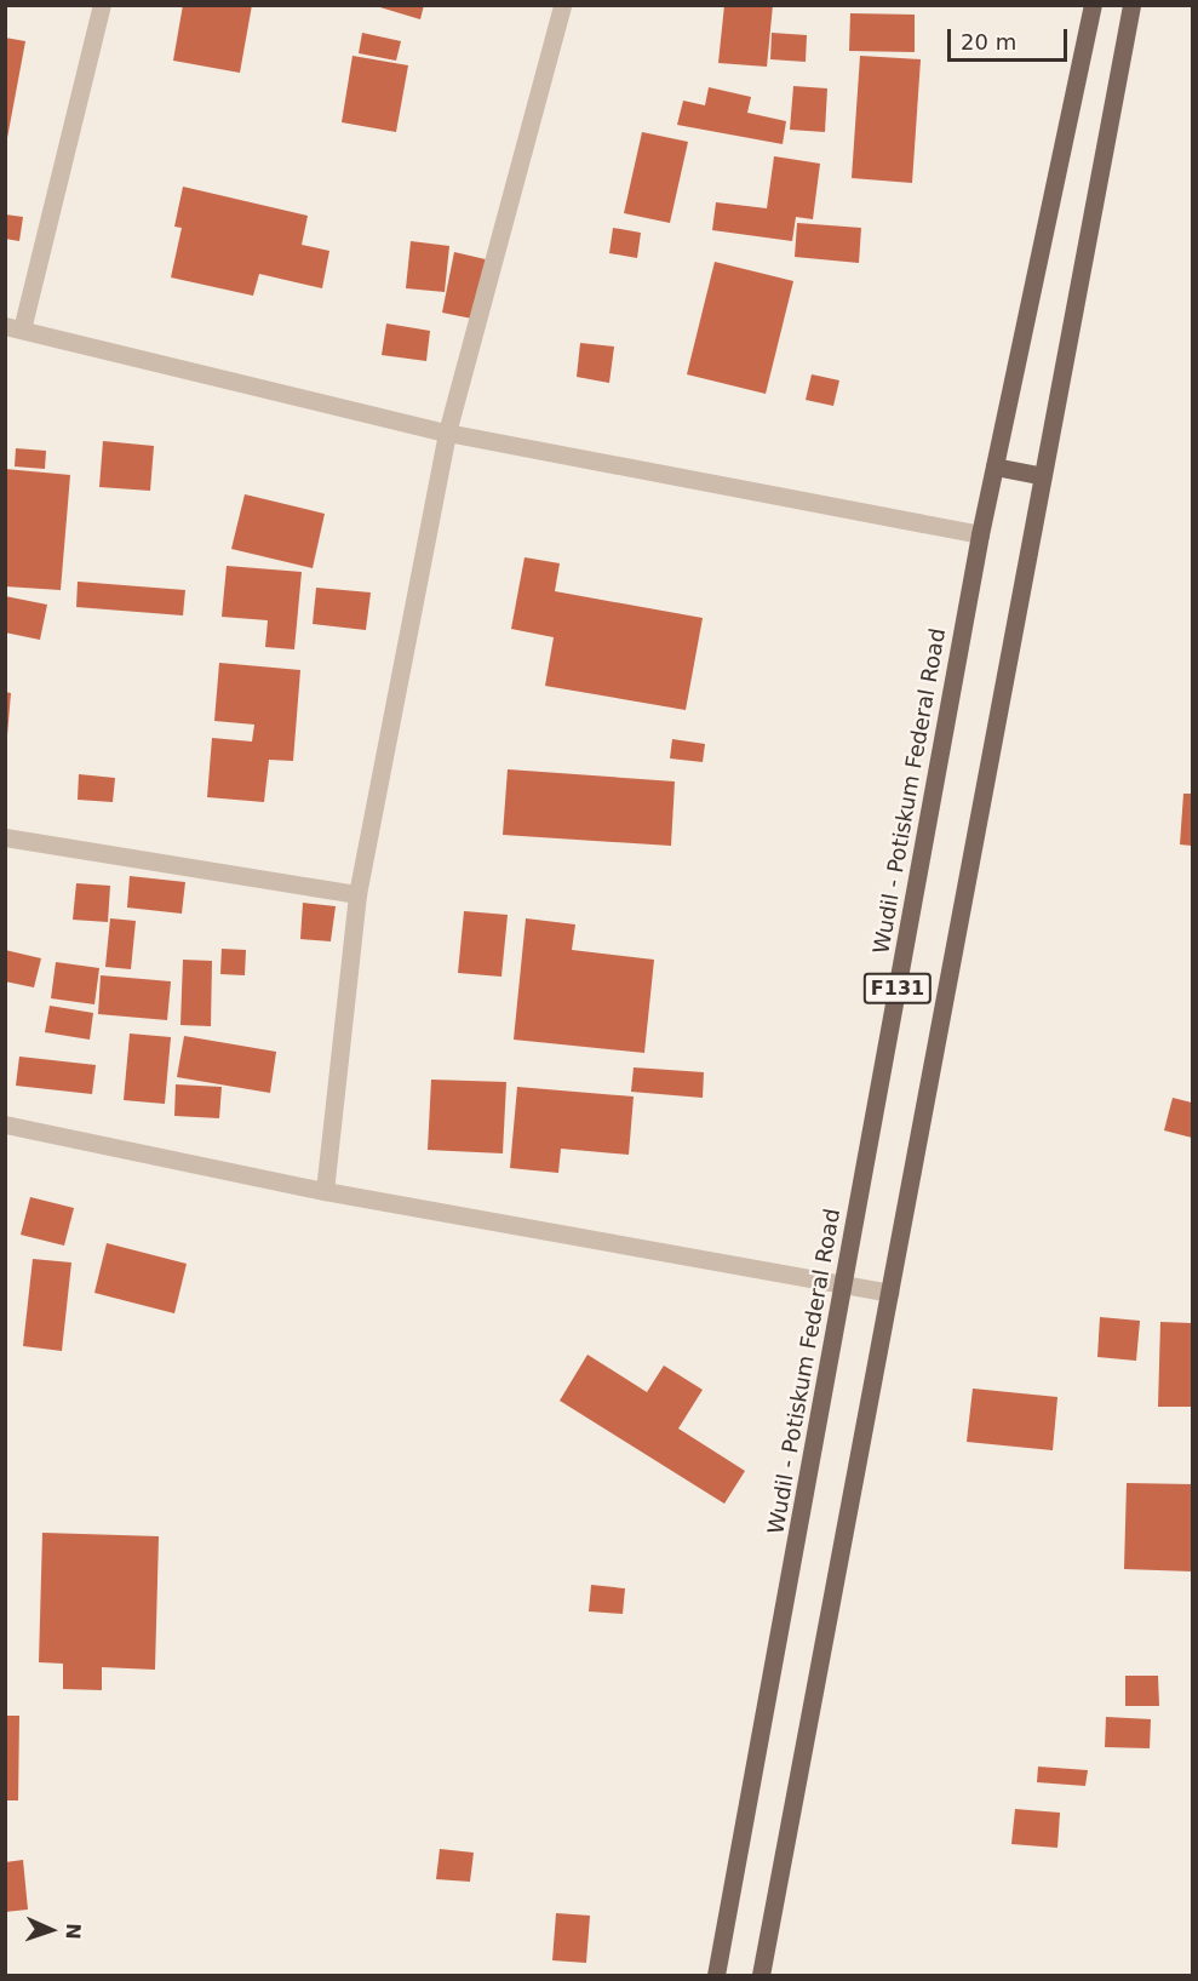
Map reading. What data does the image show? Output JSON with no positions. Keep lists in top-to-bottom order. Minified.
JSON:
{"streets":{"main road":["Wudil - Potiskum Federal Road","F131"]},"scale_bar":"20 m","north":"right"}
